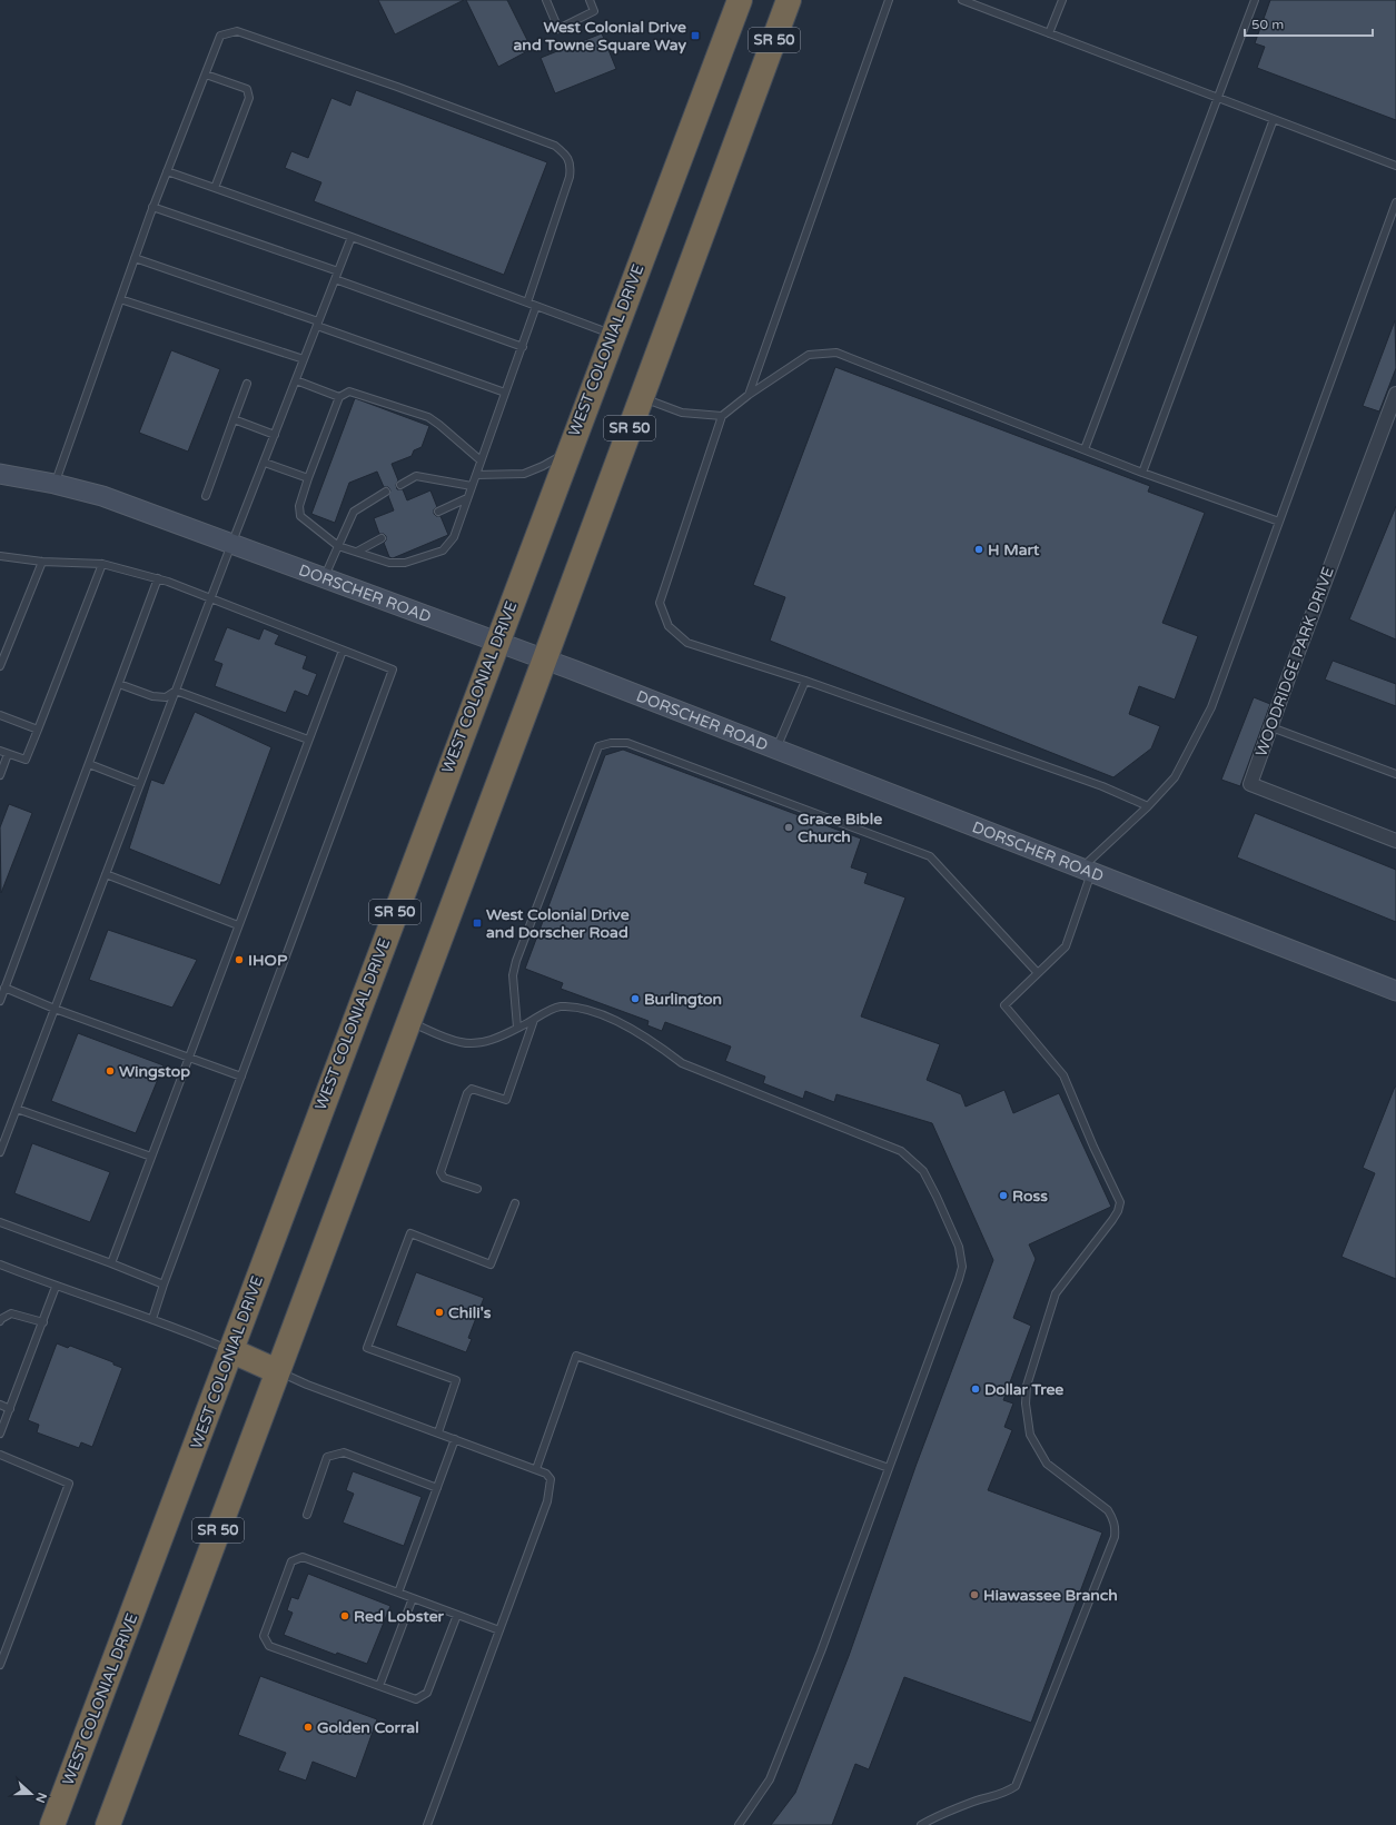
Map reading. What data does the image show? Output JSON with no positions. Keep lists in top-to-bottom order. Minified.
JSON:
{"streets":{"highway":["SR 50","WEST COLONIAL DRIVE"],"street":["DORSCHER ROAD","WOODRIDGE PARK DRIVE"]},"crossings":[["SR 50","DORSCHER ROAD"],["WEST COLONIAL DRIVE","DORSCHER ROAD"]],"places":{"transit":["West Colonial Drive and Towne Square Way","West Colonial Drive and Dorscher Road"],"other":["H Mart","Grace Bible Church","IHOP","Burlington","Wingstop","Ross","Chili's","Dollar Tree","Hiawassee Branch","Red Lobster","Golden Corral"]},"scale_bar":"50 m","north":"right"}
